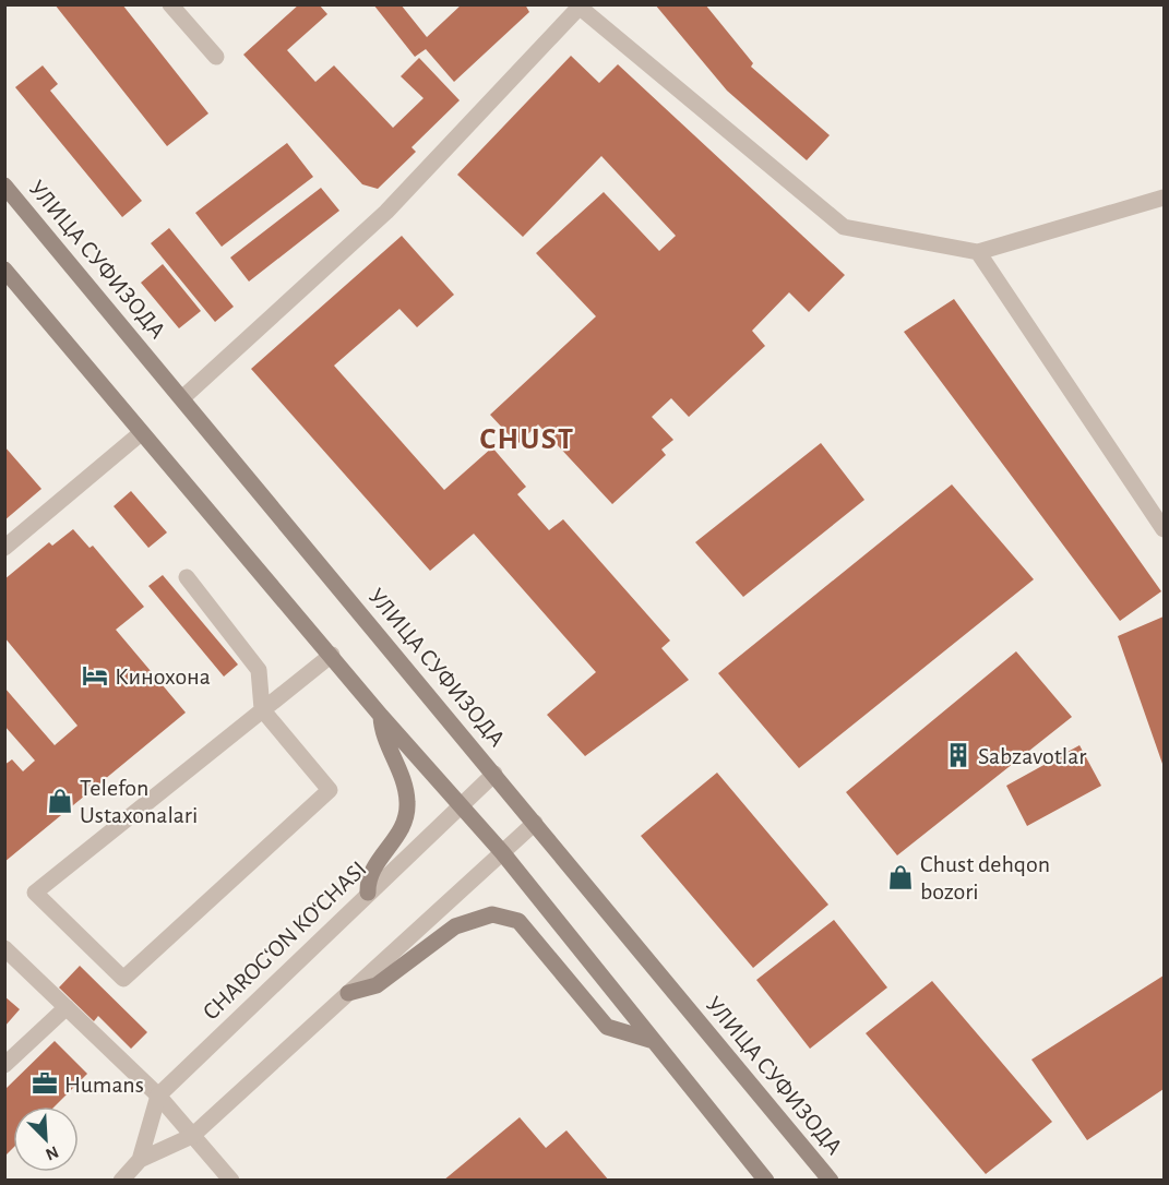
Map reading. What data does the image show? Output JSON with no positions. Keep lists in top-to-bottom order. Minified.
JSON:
{"streets":{"main road":["УЛИЦА СУФИЗОДА"],"street":["CHAROG‘ON KO‘CHASI"]},"crossings":[["УЛИЦА СУФИЗОДА","CHAROG‘ON KO‘CHASI"]],"districts":["CHUST"],"places":{"hotel":["Кинохона"],"building":["Sabzavotlar"],"shop":["Telefon Ustaxonalari","Chust dehqon bozori"],"office":["Humans"]},"north":"bottom right"}
